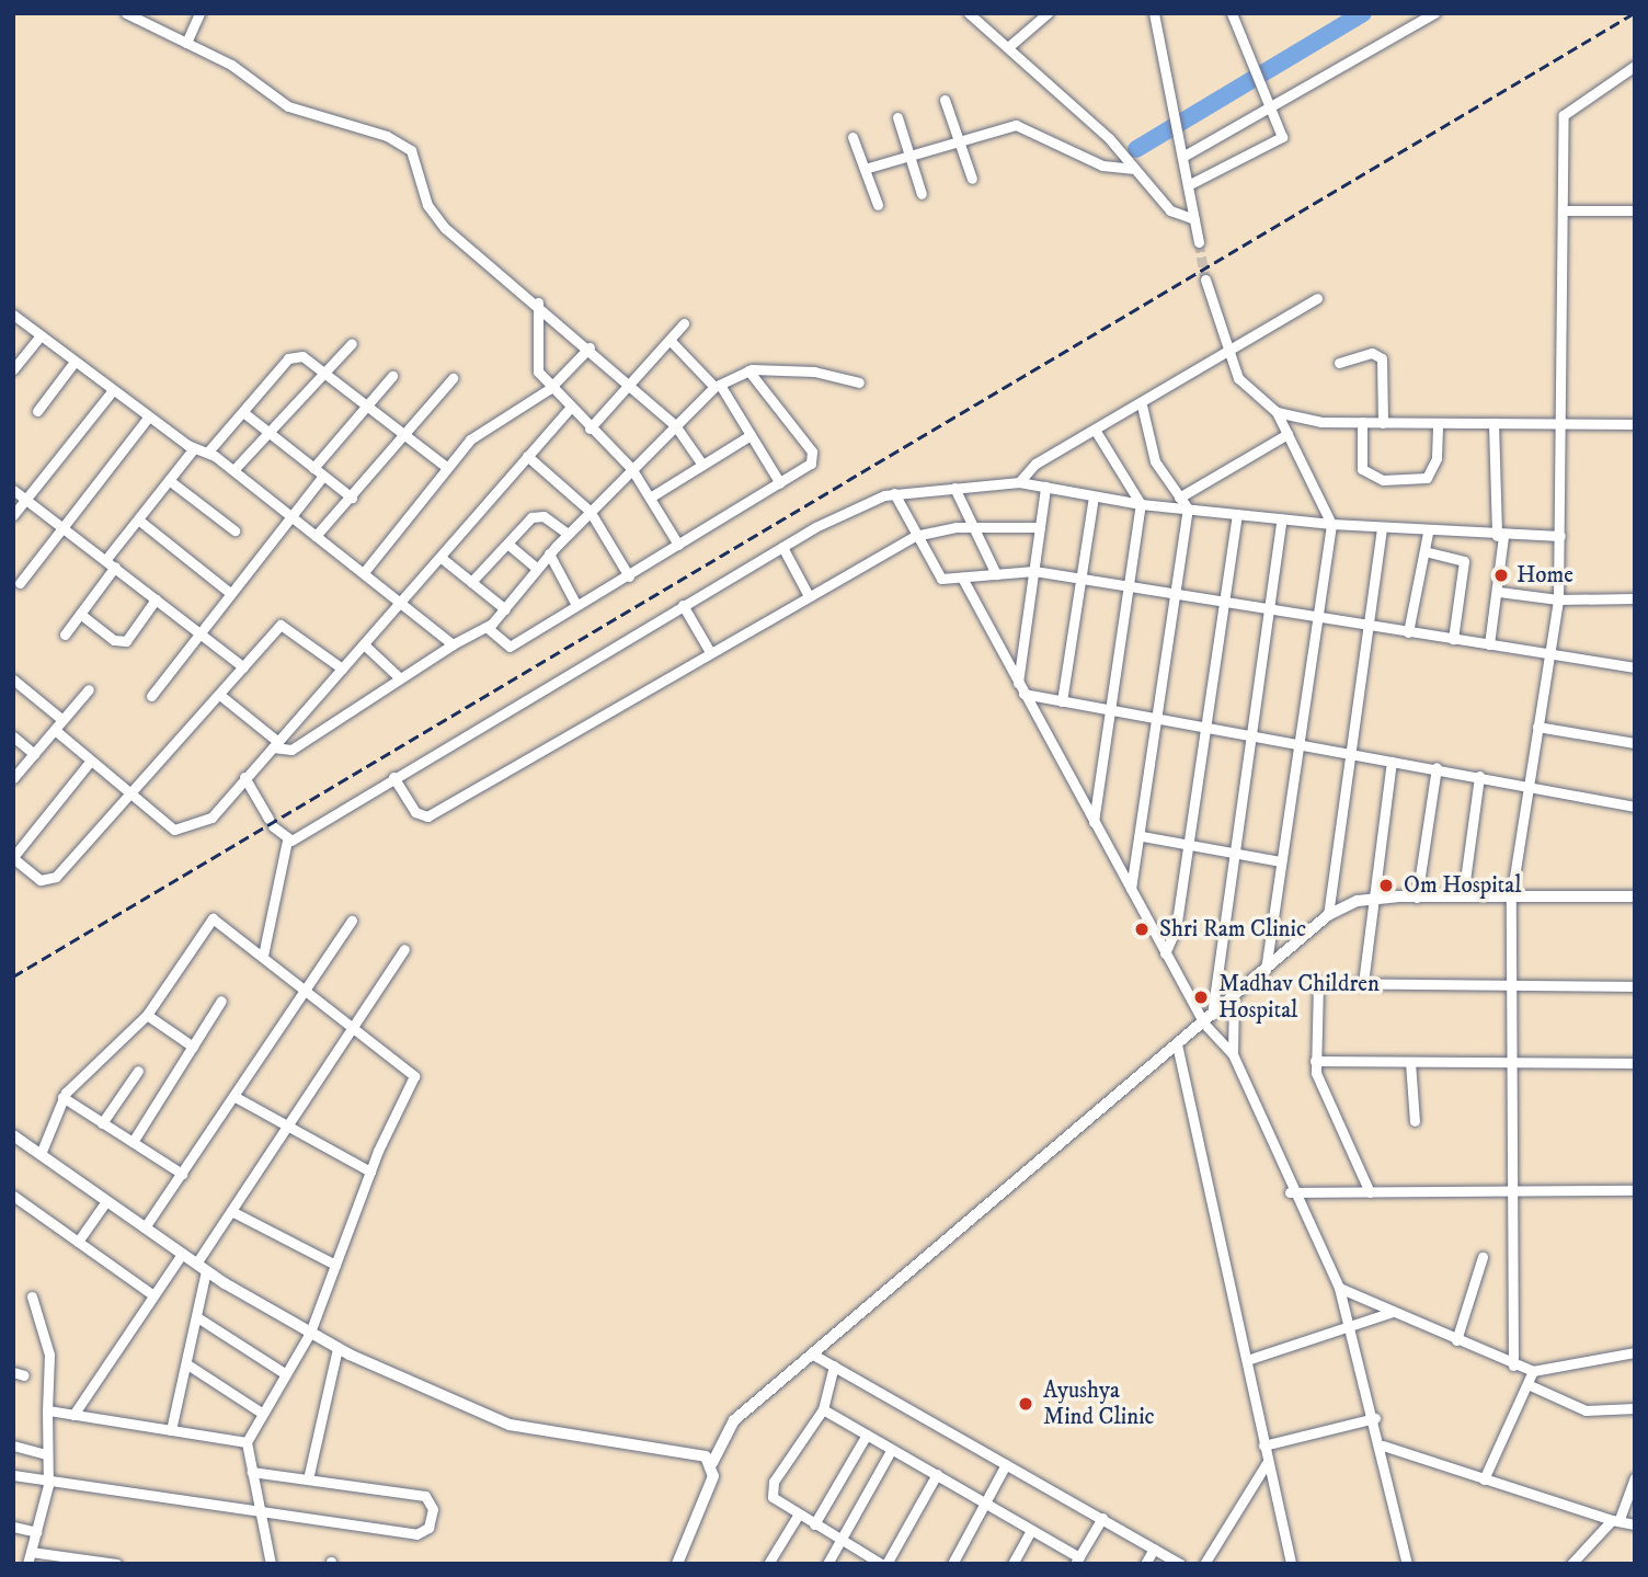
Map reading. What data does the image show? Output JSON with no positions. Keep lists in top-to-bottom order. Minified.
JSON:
{"places":["Home","Om Hospital","Shri Ram Clinic","Madhav Children Hospital","Ayushya Mind Clinic"]}
